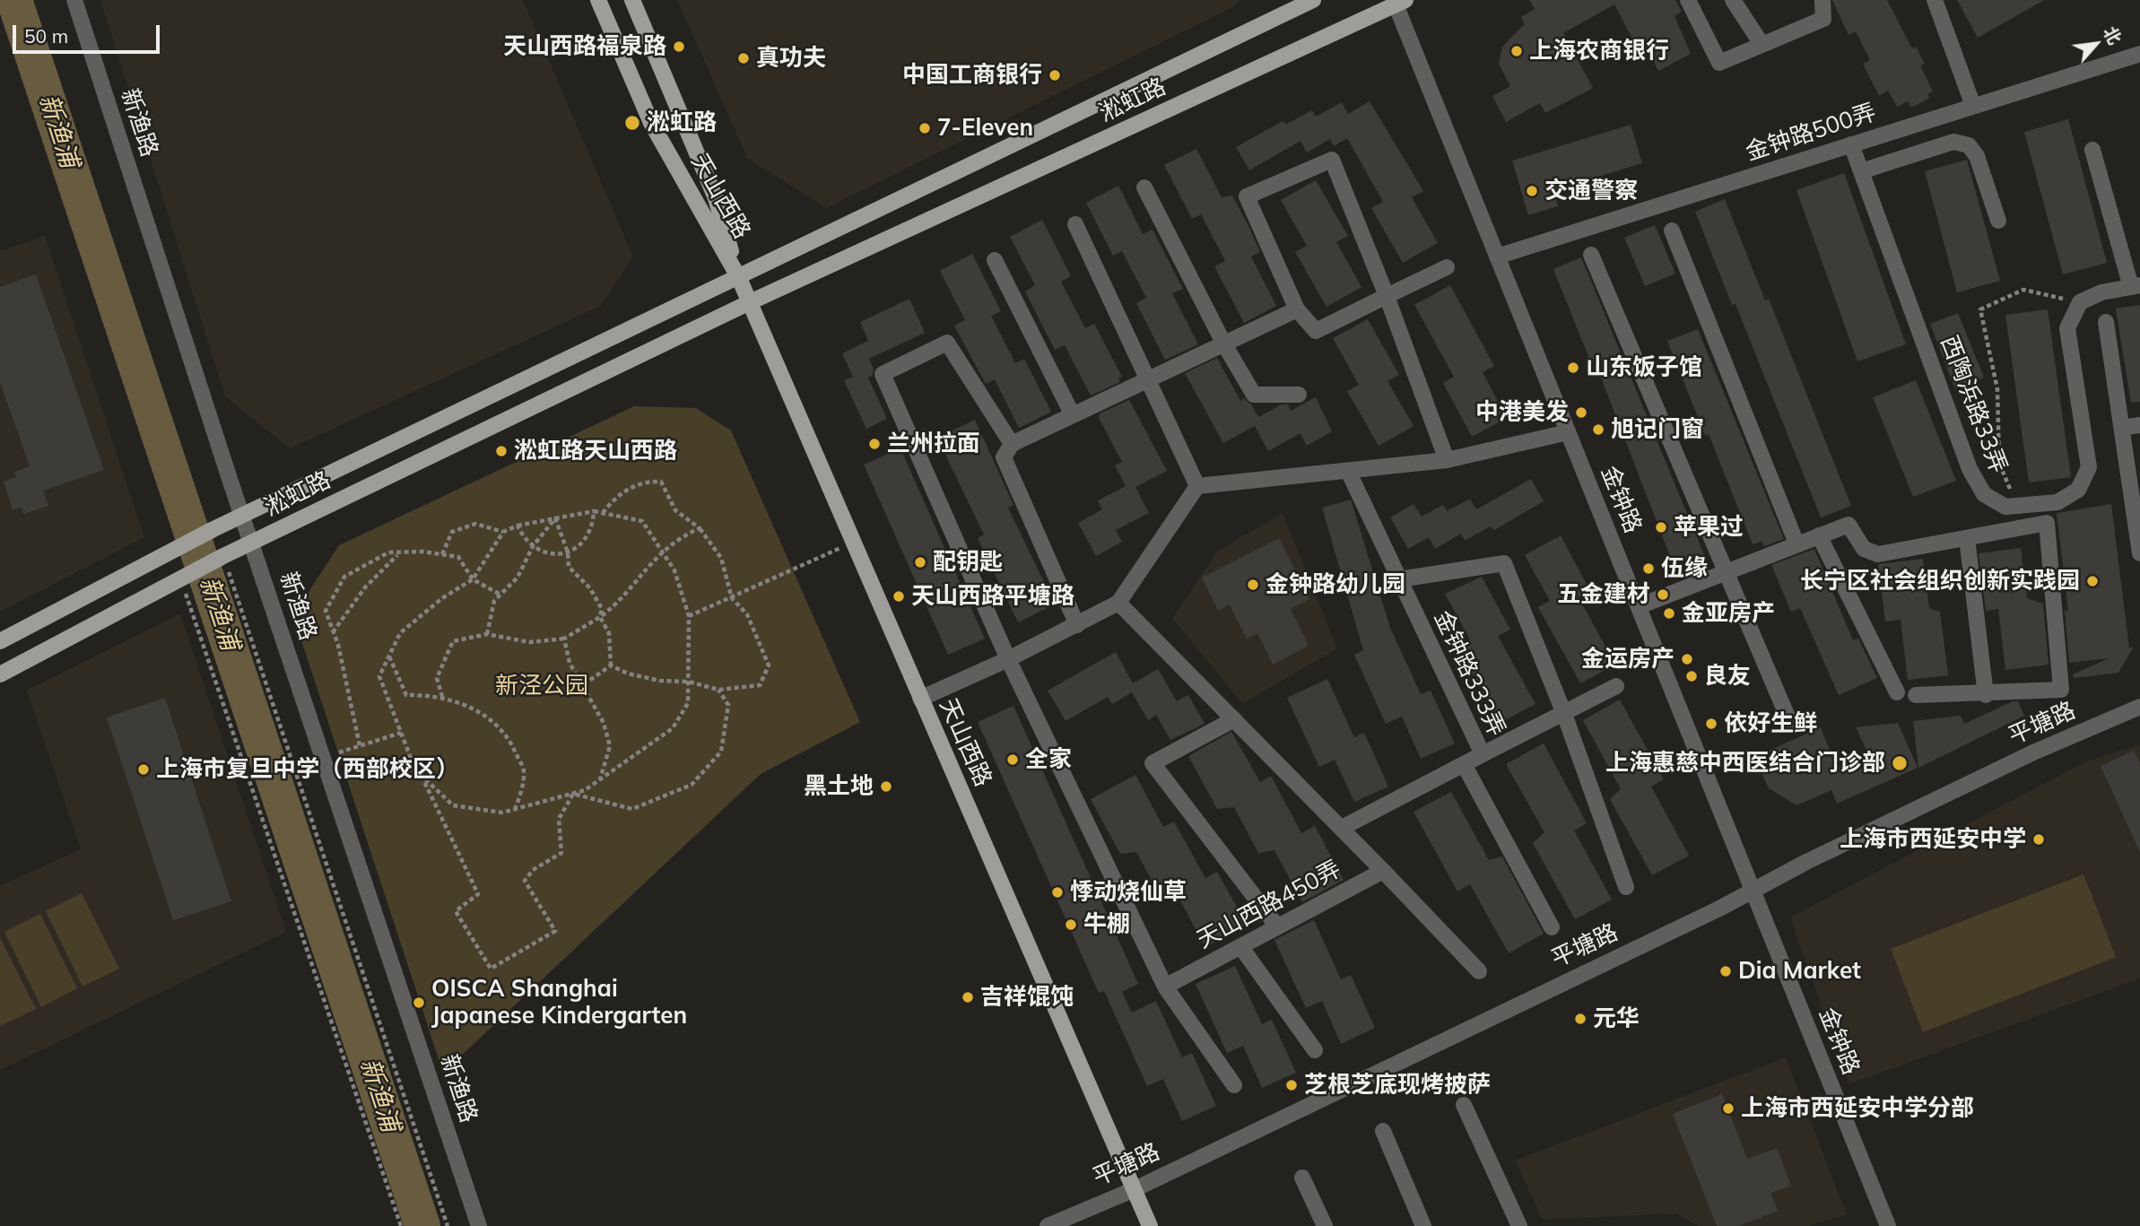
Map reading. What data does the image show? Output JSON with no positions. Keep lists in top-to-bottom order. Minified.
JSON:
{"streets":{"main road":["淞虹路","天山西路"],"street":["新渔路","金钟路500弄","西陶浜路33弄","金钟路","金钟路333弄","平塘路","天山西路450弄"]},"crossings":[["淞虹路","新渔路"],["淞虹路","天山西路"],["淞虹路","金钟路"],["金钟路500弄","西陶浜路33弄"],["金钟路500弄","金钟路"],["天山西路","平塘路"],["金钟路","平塘路"],["金钟路333弄","天山西路450弄"]],"water":["新渔浦"],"parks":["新泾公园"],"places":["天山西路福泉路","上海农商银行","真功夫","中国工商银行","淞虹路","7-Eleven","交通警察","山东饭子馆","中港美发","旭记门窗","兰州拉面","淞虹路天山西路","苹果过","配钥匙","伍缘","长宁区社会组织创新实践园","金钟路幼儿园","五金建材","天山西路平塘路","金亚房产","金运房产","良友","依好生鲜","全家","上海惠慈中西医结合门诊部","上海市复旦中学（西部校区）","黑土地","上海市西延安中学","悸动烧仙草","牛棚","Dia Market","吉祥馄饨","OISCA Shanghai Japanese Kindergarten","元华","芝根芝底现烤披萨","上海市西延安中学分部"],"scale_bar":"50 m","north":"top right"}
